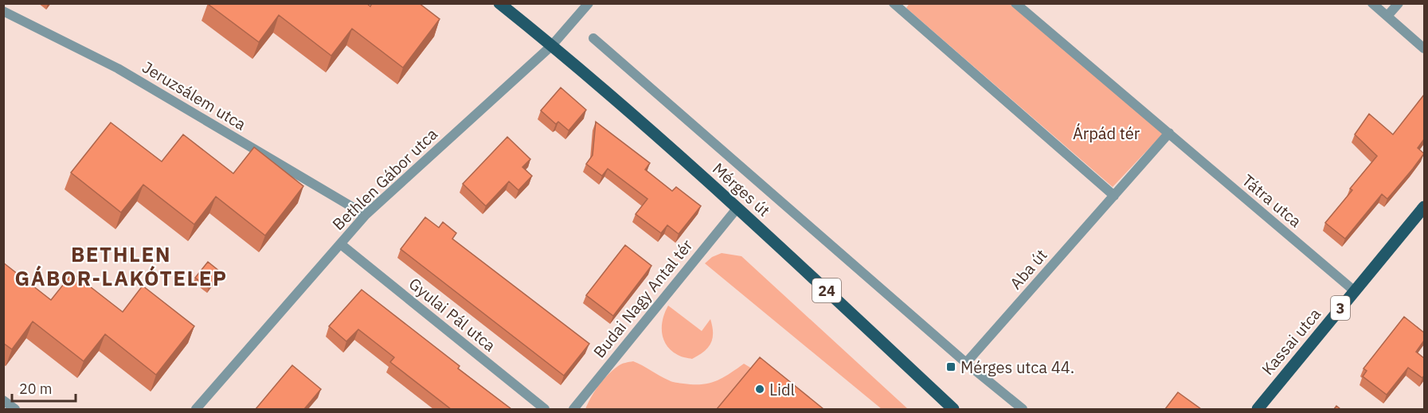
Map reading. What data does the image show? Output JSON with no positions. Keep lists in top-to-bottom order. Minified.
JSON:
{"streets":{"main road":["Mérges út","24","3","Kassai utca"],"street":["Jeruzsálem utca","Bethlen Gábor utca","Tátra utca","Aba út","Budai Nagy Antal tér","Gyulai Pál utca"]},"crossings":[["Jeruzsálem utca","Bethlen Gábor utca"],["Bethlen Gábor utca","Mérges út"],["Bethlen Gábor utca","Gyulai Pál utca"],["Mérges út","Aba út"],["Mérges út","Budai Nagy Antal tér"],["Tátra utca","Kassai utca"]],"districts":["BETHLEN GÁBOR-LAKÓTELEP"],"parks":["Árpád tér"],"places":{"transit":["Mérges utca 44."],"other":["Lidl"]},"scale_bar":"20 m"}
